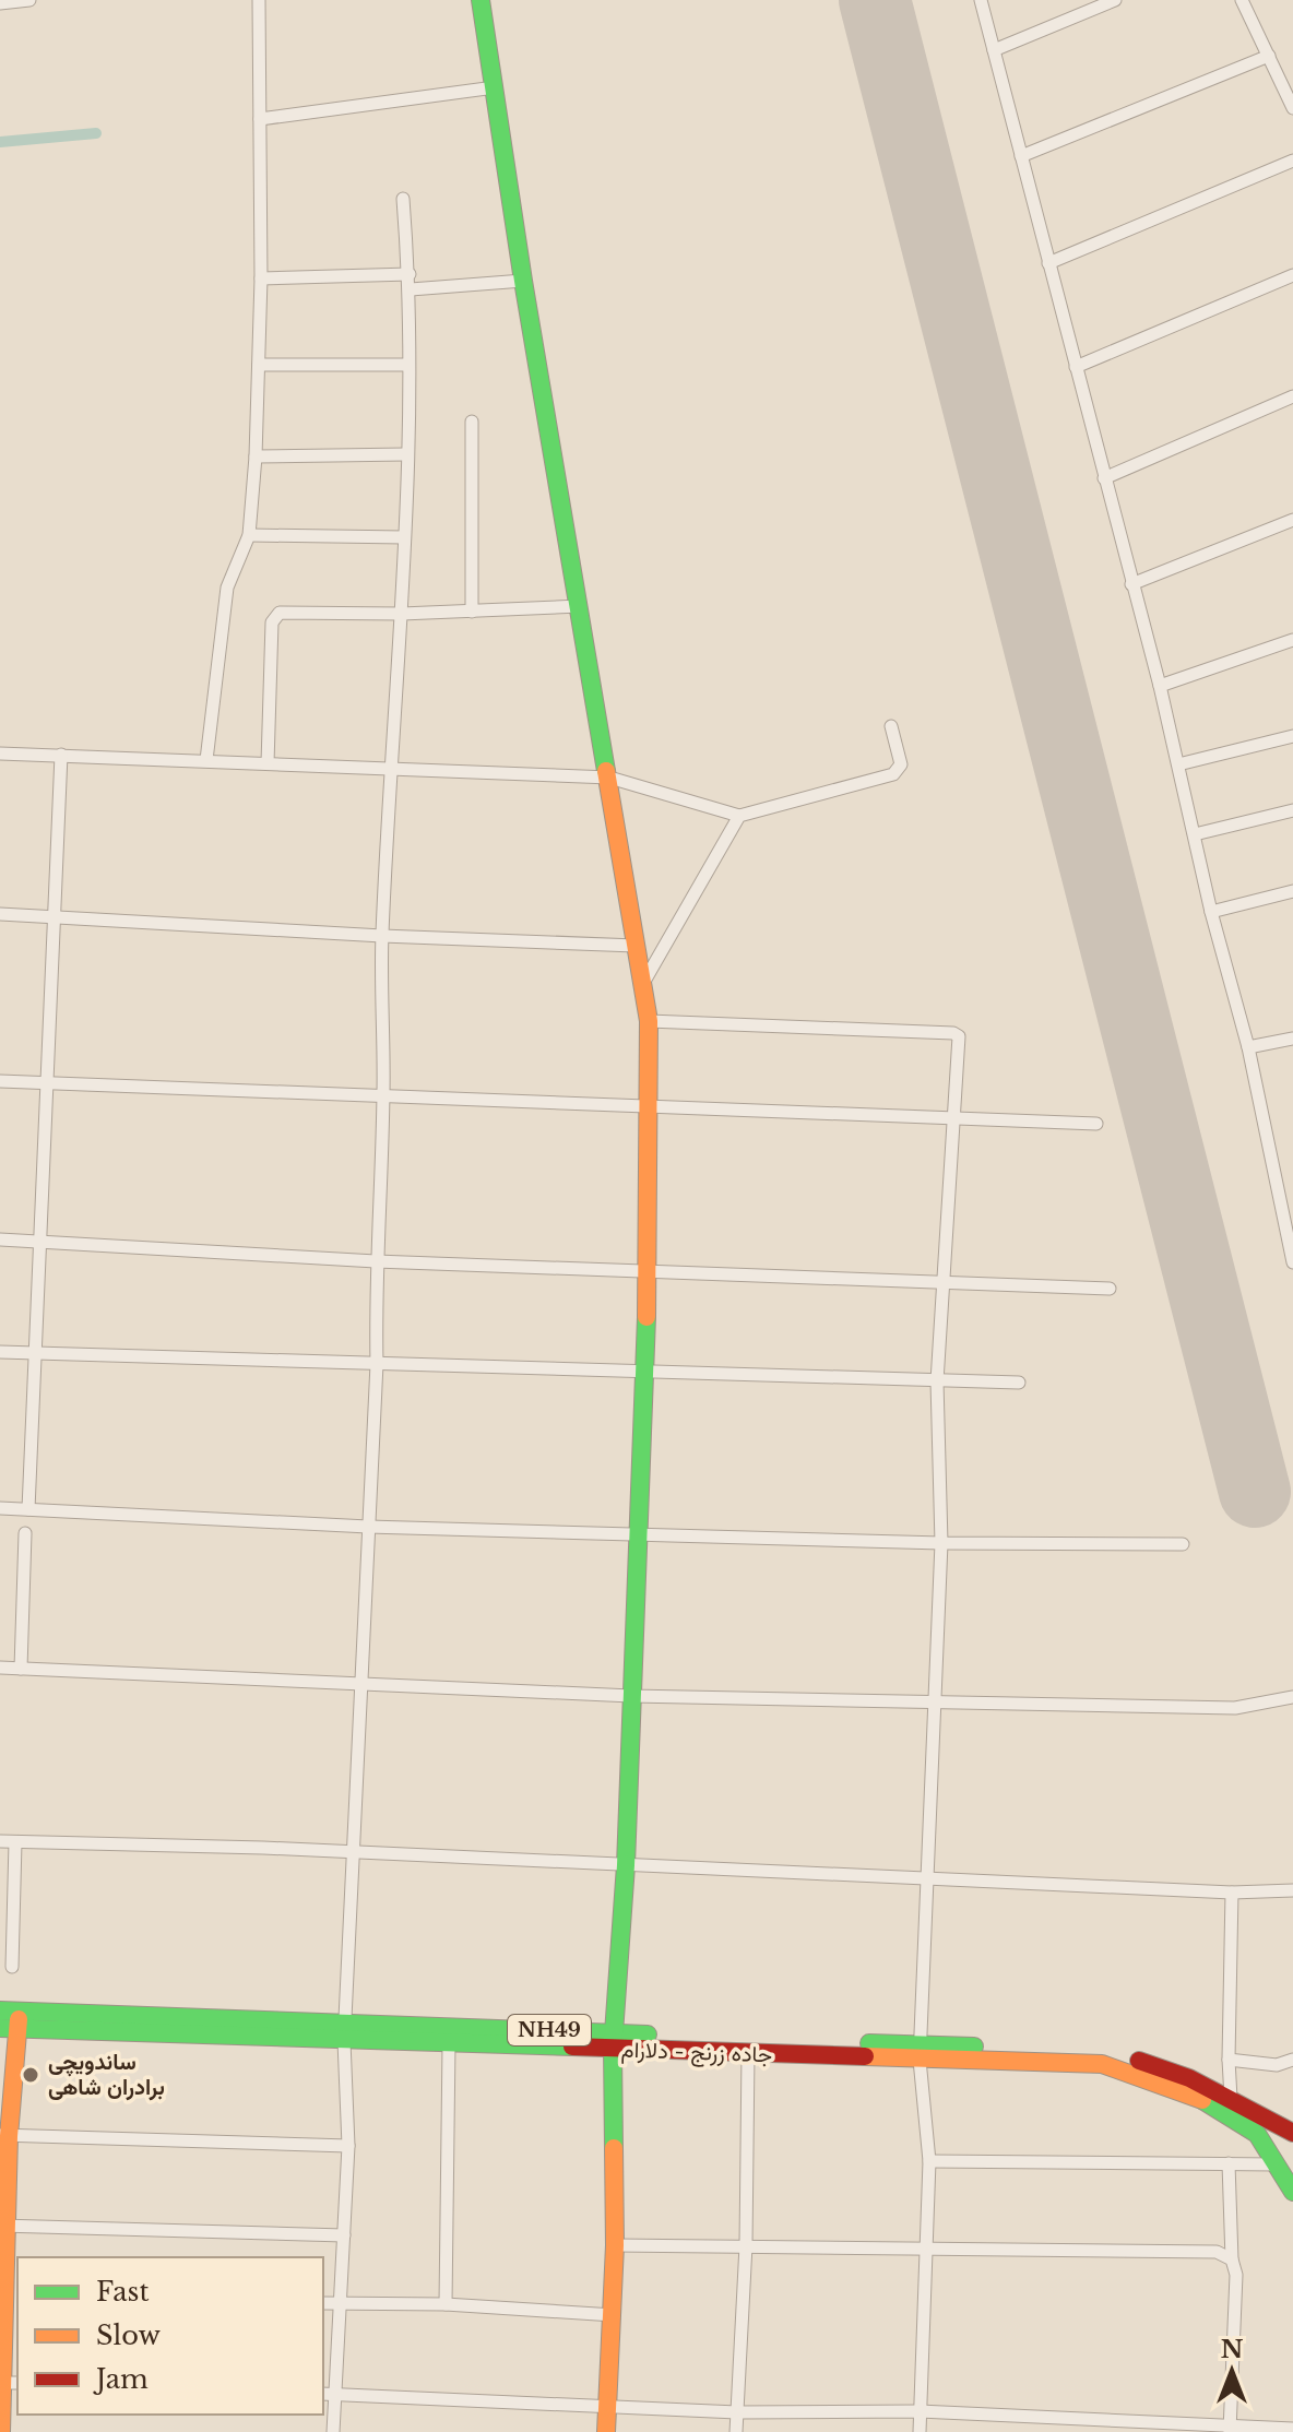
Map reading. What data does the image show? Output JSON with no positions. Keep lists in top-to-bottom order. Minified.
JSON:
{"streets":{"main road":["NH49","جاده زرنج - دلارام"]},"places":["ساندویچی برادران شاهی"],"legend":["Fast","Slow","Jam"],"north":"top"}
